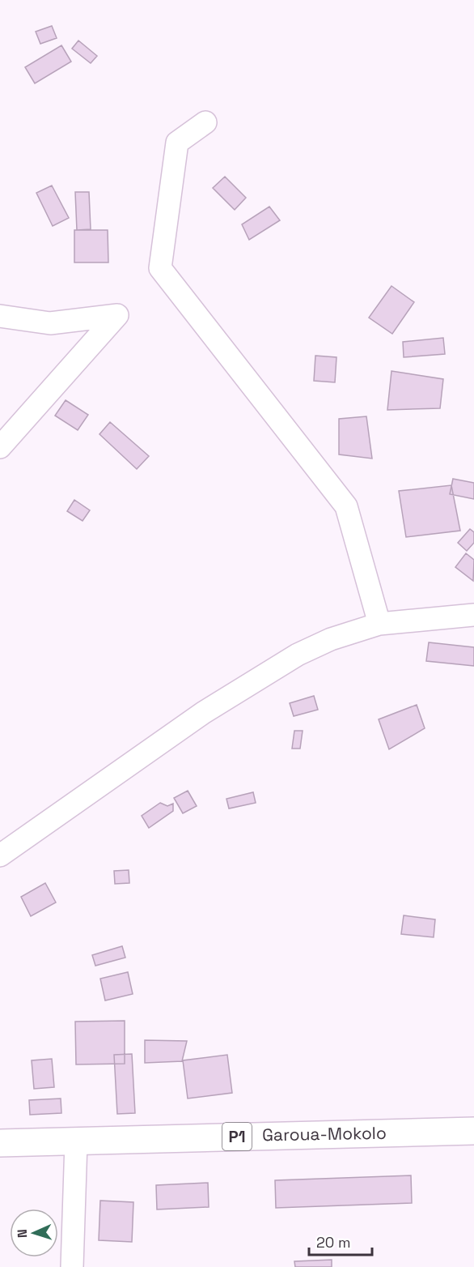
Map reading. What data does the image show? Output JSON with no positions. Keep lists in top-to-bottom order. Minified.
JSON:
{"streets":{"main road":["Garoua-Mokolo","P1"]},"scale_bar":"20 m","north":"left"}
